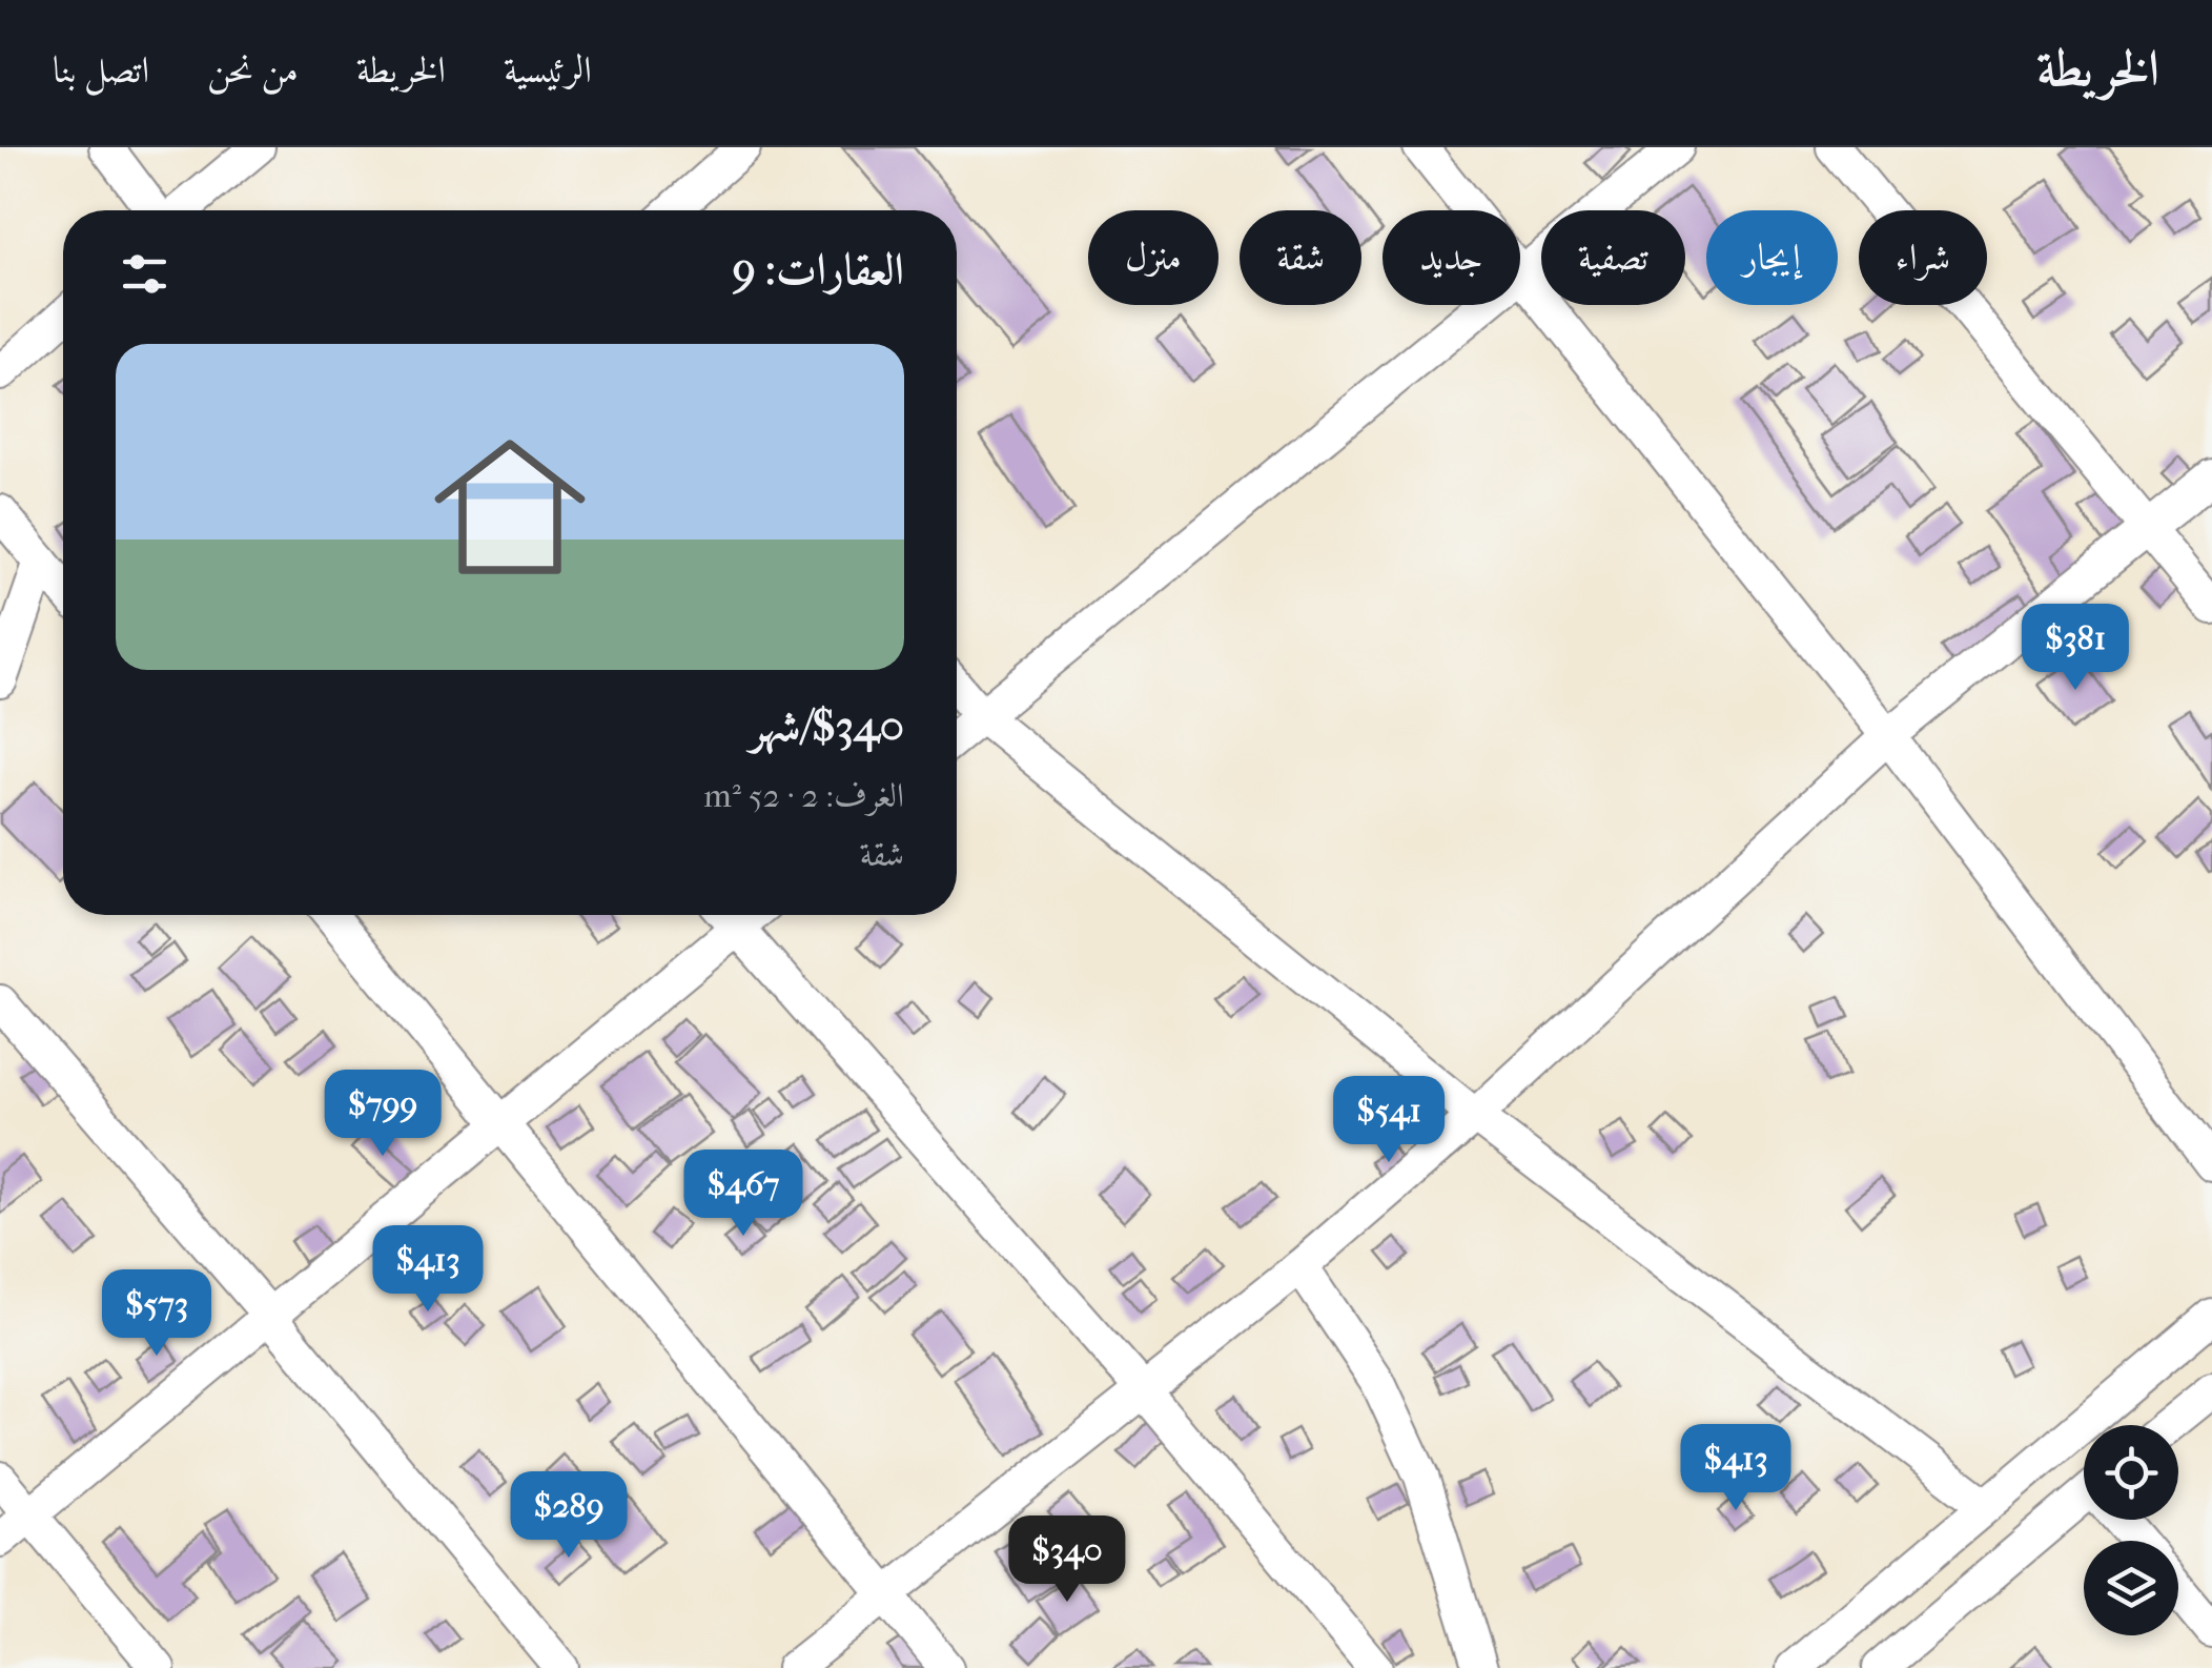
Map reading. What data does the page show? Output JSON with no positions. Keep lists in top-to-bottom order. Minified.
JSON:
{"page":{"header":"الخريطة","nav":["الرئيسية","الخريطة","من نحن","اتصل بنا"],"chip":["شراء","إيجار","تصفية","جديد","شقة","منزل"],"heading":"العقارات: 9","list":[{"name":"$340/شهر","note":"الغرف: 2 · 52 m² · شقة"}],"price":["$381","$799","$541","$467","$413","$573","$413","$289","$340"]}}
